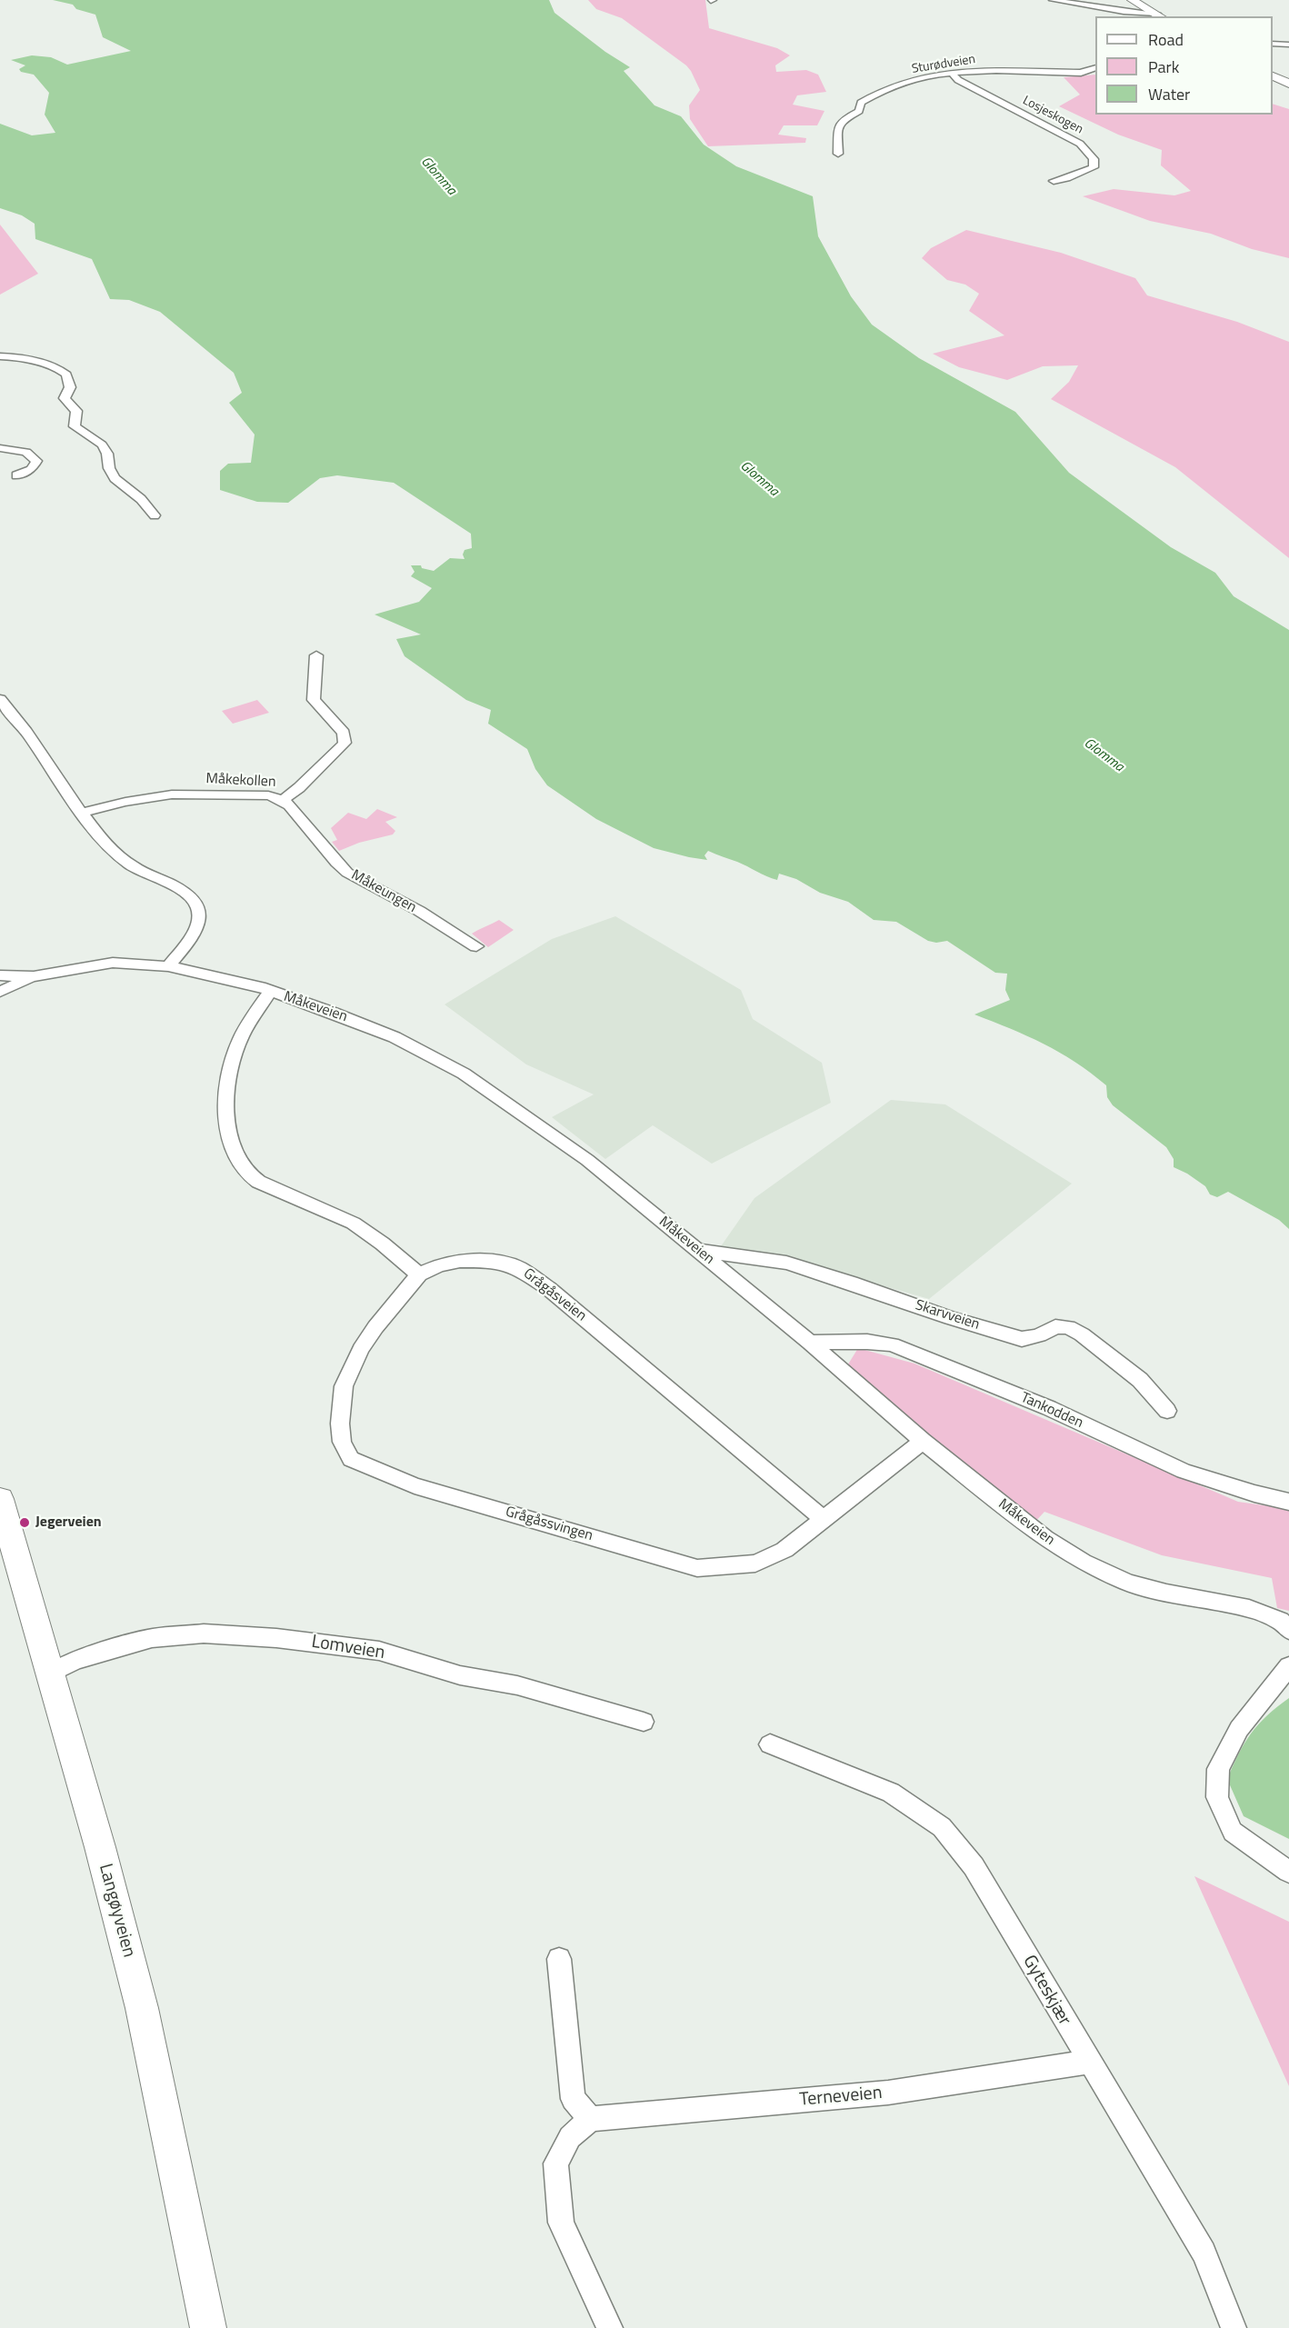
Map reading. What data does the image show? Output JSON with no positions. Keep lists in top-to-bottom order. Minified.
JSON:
{"streets":{"main road":["Langøyveien"],"street":["Sturødveien","Losjeskogen","Måkekollen","Måkeungen","Måkeveien","Grågåsveien","Skarvveien","Tankodden","Grågåssvingen","Lomveien","Gyteskjær","Terneveien"]},"crossings":[["Sturødveien","Losjeskogen"],["Måkekollen","Måkeungen"],["Måkeveien","Skarvveien"],["Måkeveien","Tankodden"],["Måkeveien","Grågåssvingen"],["Grågåsveien","Grågåssvingen"],["Lomveien","Langøyveien"],["Gyteskjær","Terneveien"]],"water":["Glomma"],"places":["Jegerveien"],"legend":["Road","Park","Water"]}
